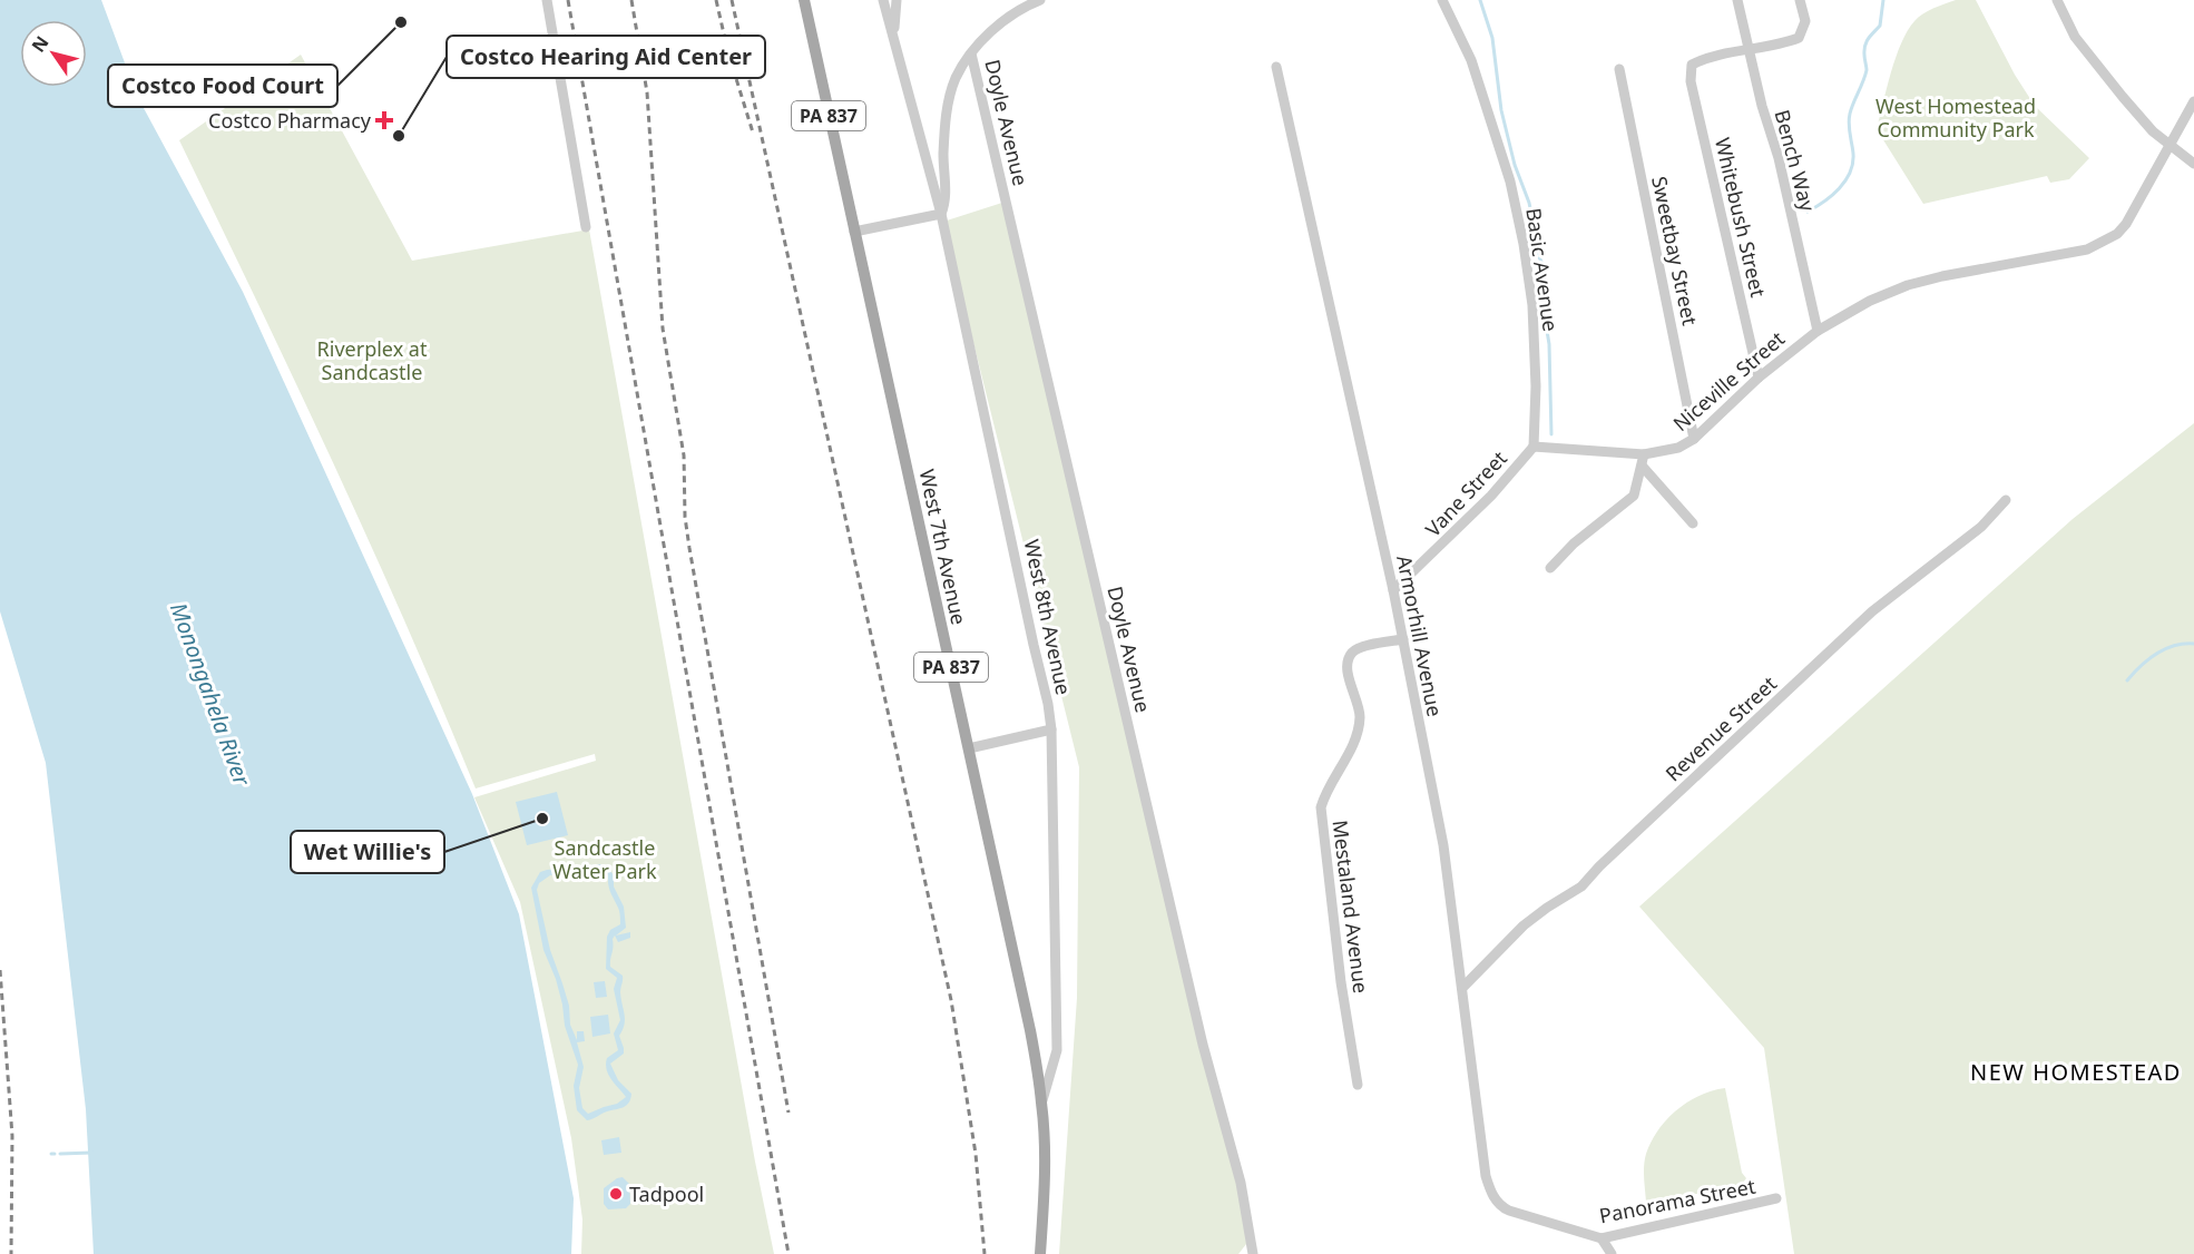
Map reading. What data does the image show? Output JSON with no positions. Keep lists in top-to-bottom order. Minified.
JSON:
{"streets":{"main road":["PA 837","West 7th Avenue","West 8th Avenue"],"street":["Doyle Avenue","Bench Way","Whitebush Street","Sweetbay Street","Basic Avenue","Niceville Street","Vane Street","Armorhill Avenue","Revenue Street","Mestaland Avenue","Panorama Street"]},"crossings":[["Bench Way","Whitebush Street"],["Bench Way","Niceville Street"],["Whitebush Street","Niceville Street"],["Sweetbay Street","Niceville Street"],["Basic Avenue","Vane Street"],["Vane Street","Armorhill Avenue"],["West 7th Avenue","West 8th Avenue"],["Armorhill Avenue","Revenue Street"],["Armorhill Avenue","Mestaland Avenue"],["Armorhill Avenue","Panorama Street"]],"districts":["NEW HOMESTEAD"],"water":["Monongahela River"],"parks":["West Homestead Community Park","Riverplex at Sandcastle","Sandcastle Water Park"],"places":{"other":["Costco Food Court","Costco Hearing Aid Center","Wet Willie's","Tadpool"],"health":["Costco Pharmacy"]},"north":"top left"}
